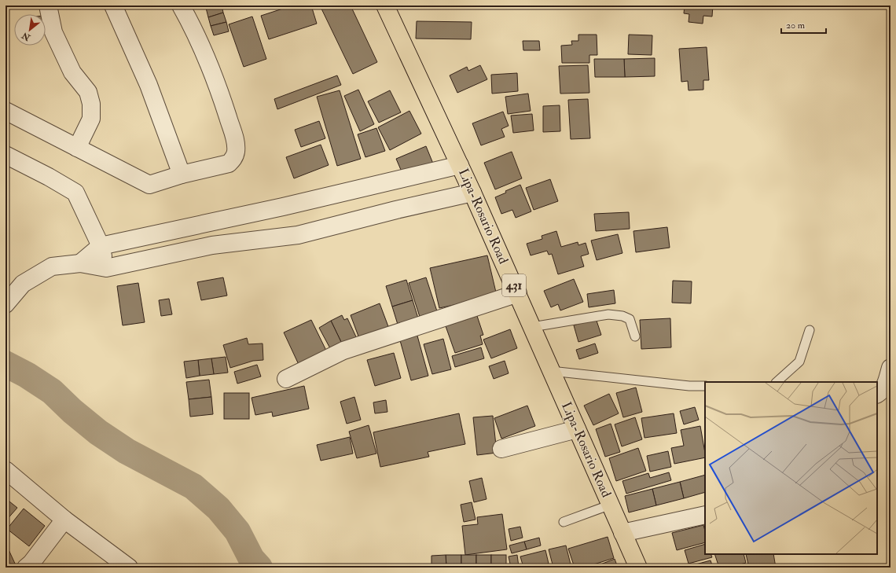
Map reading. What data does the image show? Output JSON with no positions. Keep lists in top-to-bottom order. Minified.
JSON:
{"streets":{"main road":["Lipa-Rosario Road","431"]},"scale_bar":"20 m","north":"bottom left"}
